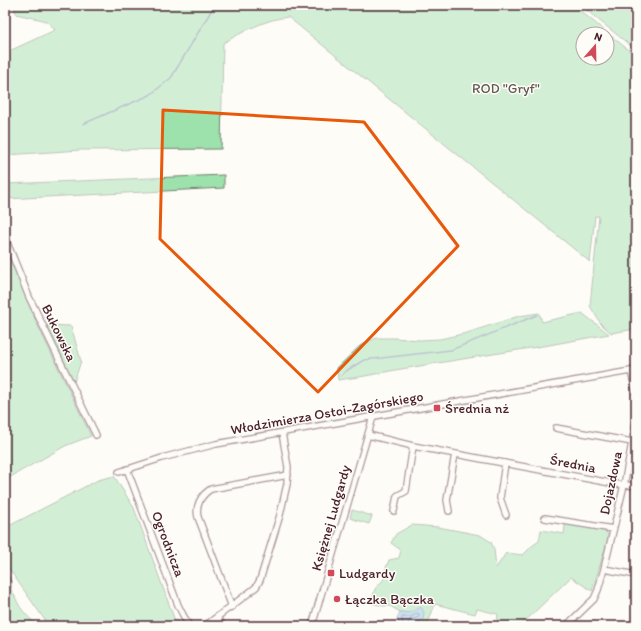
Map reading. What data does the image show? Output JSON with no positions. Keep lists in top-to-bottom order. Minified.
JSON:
{"streets":{"street":["Bukowska","Włodzimierza Ostoi-Zagórskiego","Średnia","Dojazdowa","Księżnej Ludgardy","Ogrodnicza"]},"crossings":[["Włodzimierza Ostoi-Zagórskiego","Księżnej Ludgardy"],["Włodzimierza Ostoi-Zagórskiego","Ogrodnicza"],["Średnia","Dojazdowa"],["Średnia","Księżnej Ludgardy"]],"parks":["ROD \"Gryf\""],"places":{"transit":["Średnia nż","Ludgardy"],"other":["Łączka Bączka"]},"north":"top"}
